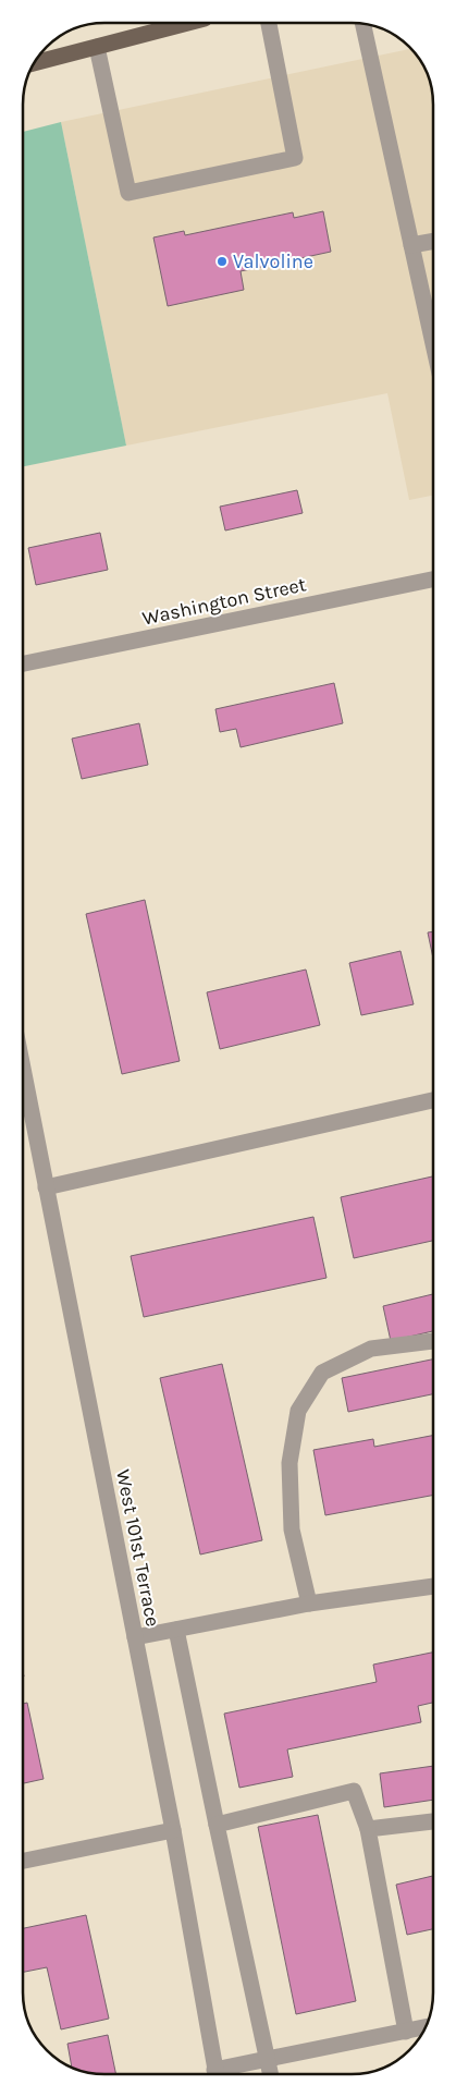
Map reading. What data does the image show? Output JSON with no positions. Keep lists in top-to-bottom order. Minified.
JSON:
{"streets":{"street":["Washington Street","West 101st Terrace"]},"places":["Valvoline"]}
